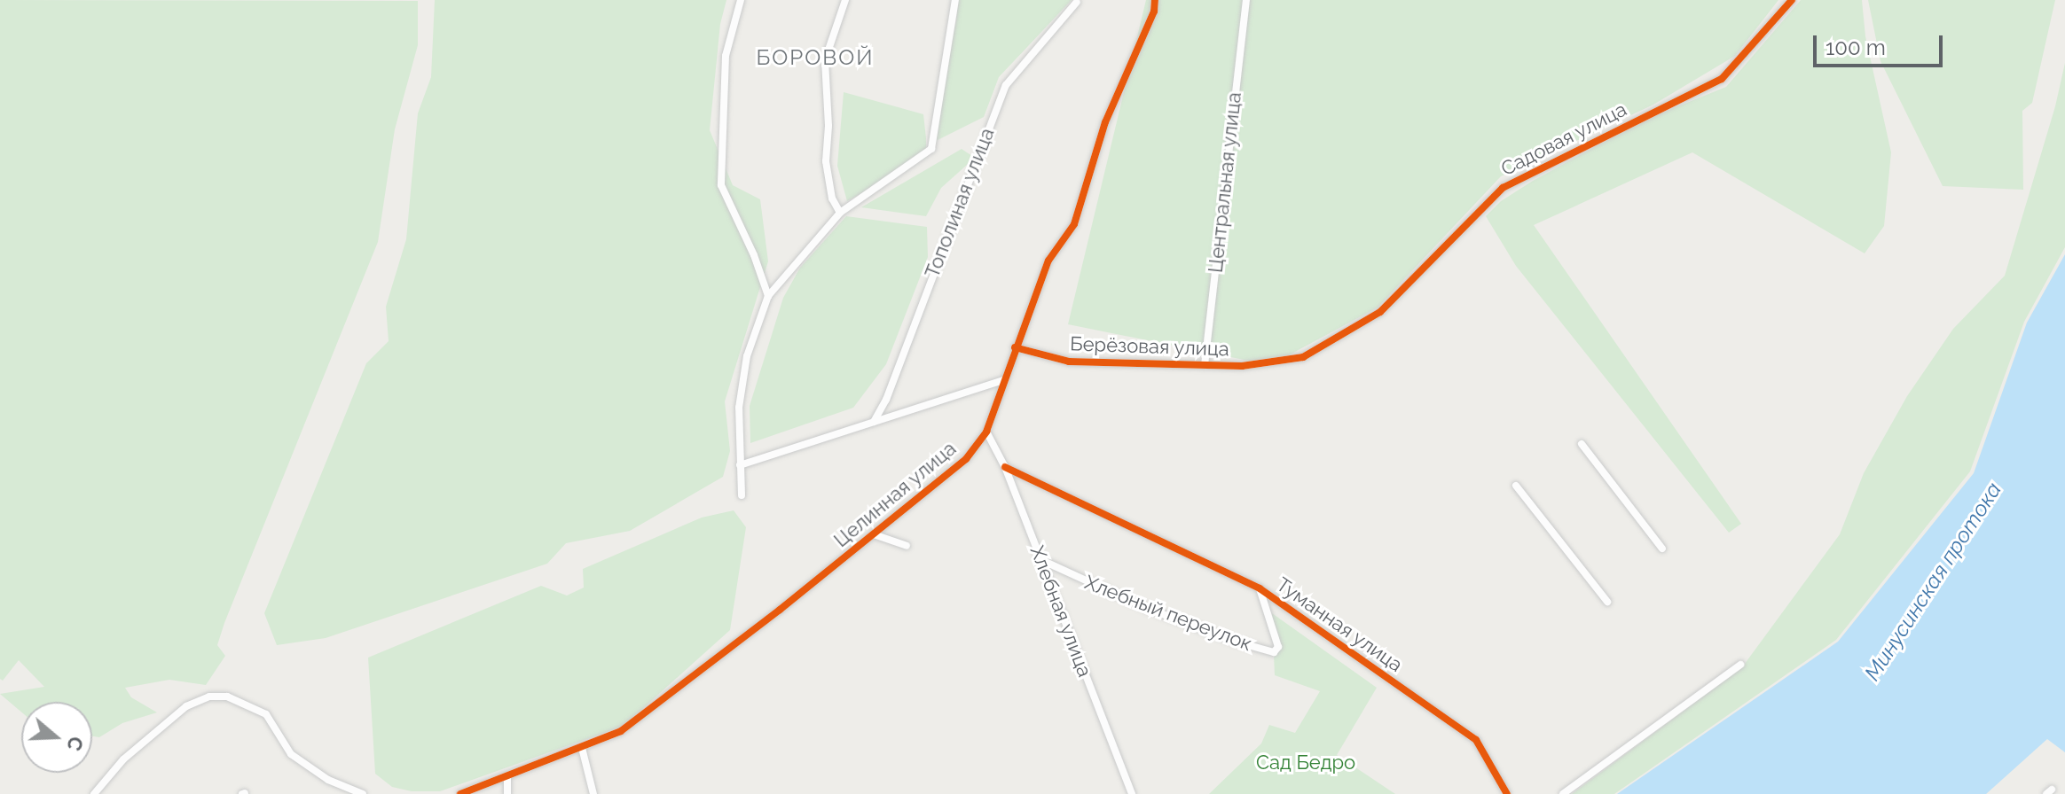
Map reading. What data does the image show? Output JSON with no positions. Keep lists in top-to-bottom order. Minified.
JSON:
{"streets":{"street":["Садовая улица","Центральная улица","Тополиная улица","Берёзовая улица","Целинная улица","Хлебная улица","Хлебный переулок","Туманная улица"]},"crossings":[["Садовая улица","Берёзовая улица"],["Центральная улица","Берёзовая улица"],["Берёзовая улица","Целинная улица"],["Целинная улица","Хлебная улица"],["Хлебная улица","Хлебный переулок"],["Хлебная улица","Туманная улица"],["Хлебный переулок","Туманная улица"]],"districts":["БОРОВОЙ"],"water":["Минусинская протока"],"parks":["Сад Бедро"],"scale_bar":"100 m","north":"right"}
